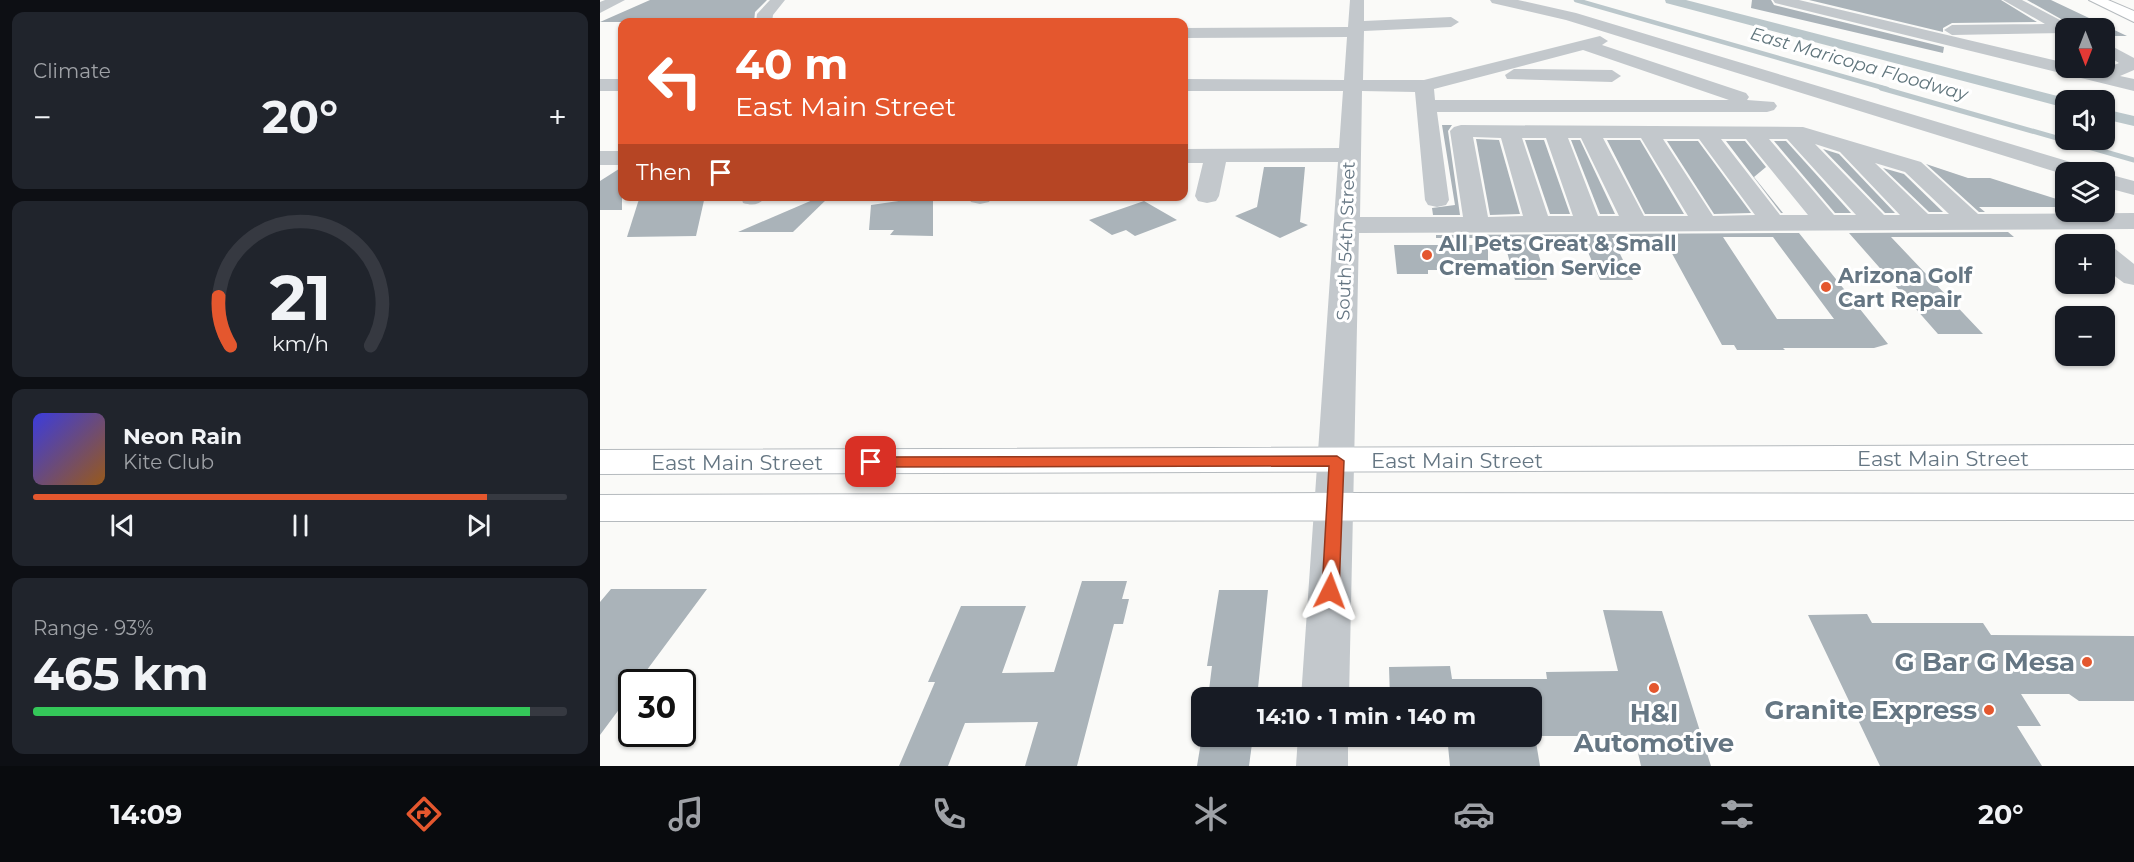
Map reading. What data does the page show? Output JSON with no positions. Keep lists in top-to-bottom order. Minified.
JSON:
{"streets":{"main road":["East Main Street"],"street":["South 54th Street"]},"crossings":[["South 54th Street","East Main Street"]],"water":["East Maricopa Floodway"],"places":["All Pets Great & Small Cremation Service","Arizona Golf Cart Repair","G Bar G Mesa","H&I Automotive","Granite Express"],"north":"bottom","page":{"tile":["Climate",["Range · 93%","465 km"]],"map_buttons":["+","−"],"turn":["40 m","East Main Street"],"heat":["−","20°","+"],"then":"Then","song":["Neon Rain","Kite Club"],"limit":"30","trip":"14:10 · 1 min · 140 m","tabs":["14:09","20°"],"gauge":["21","km/h"]}}
